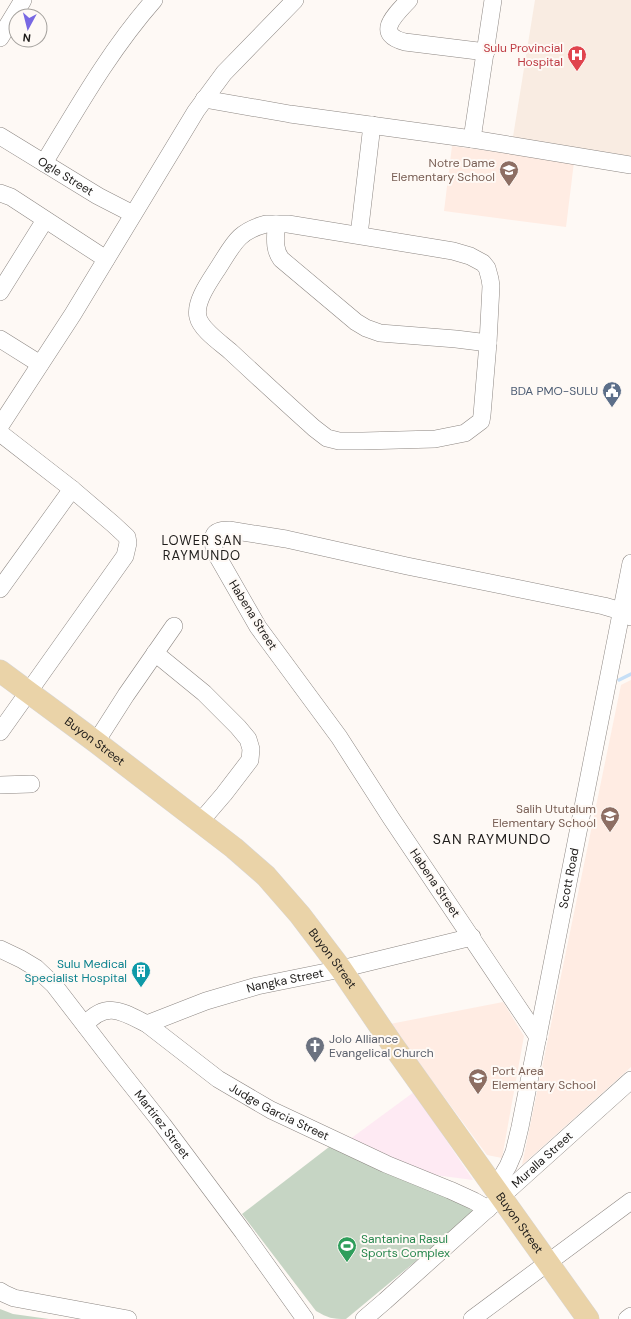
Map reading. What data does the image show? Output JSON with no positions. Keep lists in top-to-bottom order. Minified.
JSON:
{"streets":{"main road":["Buyon Street"],"street":["Ogle Street","Habena Street","Scott Road","Nangka Street","Judge Garcia Street","Martirez Street","Muralla Street"]},"crossings":[["Habena Street","Scott Road"],["Habena Street","Nangka Street"],["Buyon Street","Scott Road"],["Buyon Street","Nangka Street"],["Buyon Street","Judge Garcia Street"],["Buyon Street","Muralla Street"],["Scott Road","Judge Garcia Street"],["Scott Road","Muralla Street"],["Nangka Street","Judge Garcia Street"],["Judge Garcia Street","Martirez Street"],["Judge Garcia Street","Muralla Street"]],"districts":["LOWER SAN RAYMUNDO","SAN RAYMUNDO"],"places":{"hospital":["Sulu Provincial Hospital"],"school or university":["Notre Dame Elementary School","Salih Ututalum Elementary School","Port Area Elementary School"],"public building":["BDA PMO-SULU"],"building":["Sulu Medical Specialist Hospital"],"church":["Jolo Alliance Evangelical Church"],"sports":["Santanina Rasul Sports Complex"]},"north":"bottom"}
